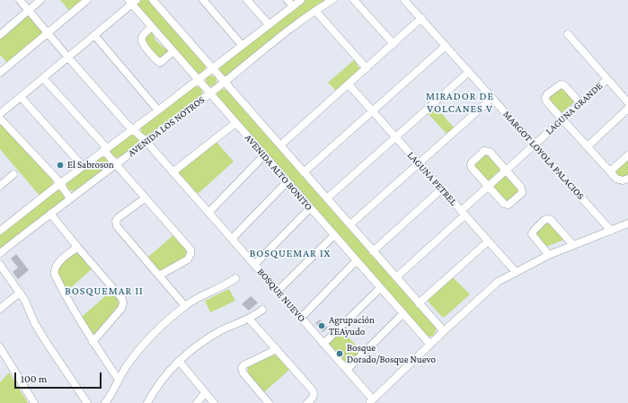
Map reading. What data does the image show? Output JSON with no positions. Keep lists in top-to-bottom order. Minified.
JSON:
{"streets":{"street":["LAGUNA GRANDE","AVENIDA LOS NOTROS","MARGOT LOYOLA PALACIOS","AVENIDA ALTO BONITO","LAGUNA PETREL","BOSQUE NUEVO"]},"crossings":[["LAGUNA GRANDE","MARGOT LOYOLA PALACIOS"],["LAGUNA GRANDE","AVENIDA ALTO BONITO"],["LAGUNA GRANDE","LAGUNA PETREL"],["AVENIDA LOS NOTROS","AVENIDA ALTO BONITO"],["AVENIDA LOS NOTROS","BOSQUE NUEVO"]],"districts":["MIRADOR DE VOLCANES V","BOSQUEMAR IX","BOSQUEMAR II"],"places":["El Sabroson","Agrupación TEAyudo","Bosque Dorado/Bosque Nuevo"],"scale_bar":"100 m"}
